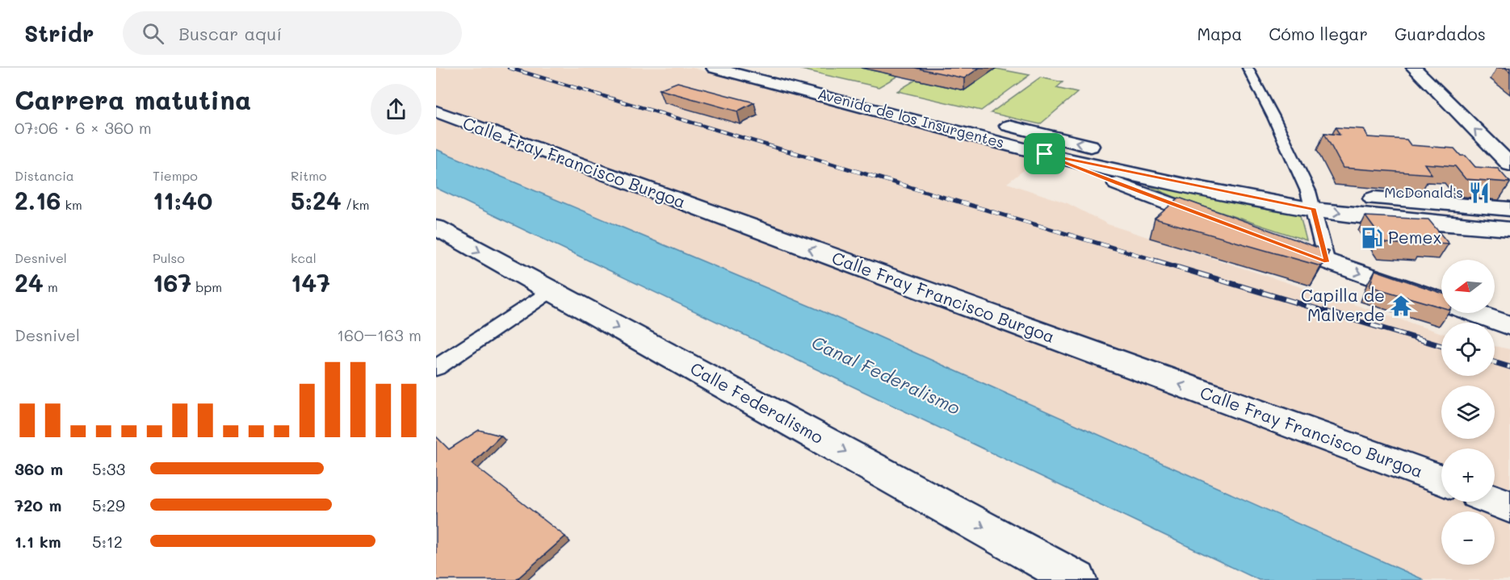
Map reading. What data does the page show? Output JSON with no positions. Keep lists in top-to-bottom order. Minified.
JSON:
{"streets":{"main road":["Avenida de los Insurgentes","Calle Fray Francisco Burgoa","Calle Federalismo"]},"one_way":["Calle Federalismo"],"water":["Canal Federalismo"],"places":{"restaurant":["McDonald's"],"fuel station":["Pemex"],"temple":["Capilla de Malverde"]},"north":"left","page":{"header":"Stridr","search":"Buscar aquí","nav":["Mapa","Cómo llegar","Guardados"],"heading":["Carrera matutina","07:06 · 6 × 360 m"],"stats":[["Distancia","2.16 km"],["Tiempo","11:40"],["Ritmo","5:24 /km"],["Desnivel","24 m"],["Pulso","167 bpm"],["kcal","147"]],"map_buttons":["+","−"],"chart":["Desnivel","160–163 m"],"list":[{"name":"360 m","note":"5:33"},{"name":"720 m","note":"5:29"},{"name":"1.1 km","note":"5:12"}]}}
